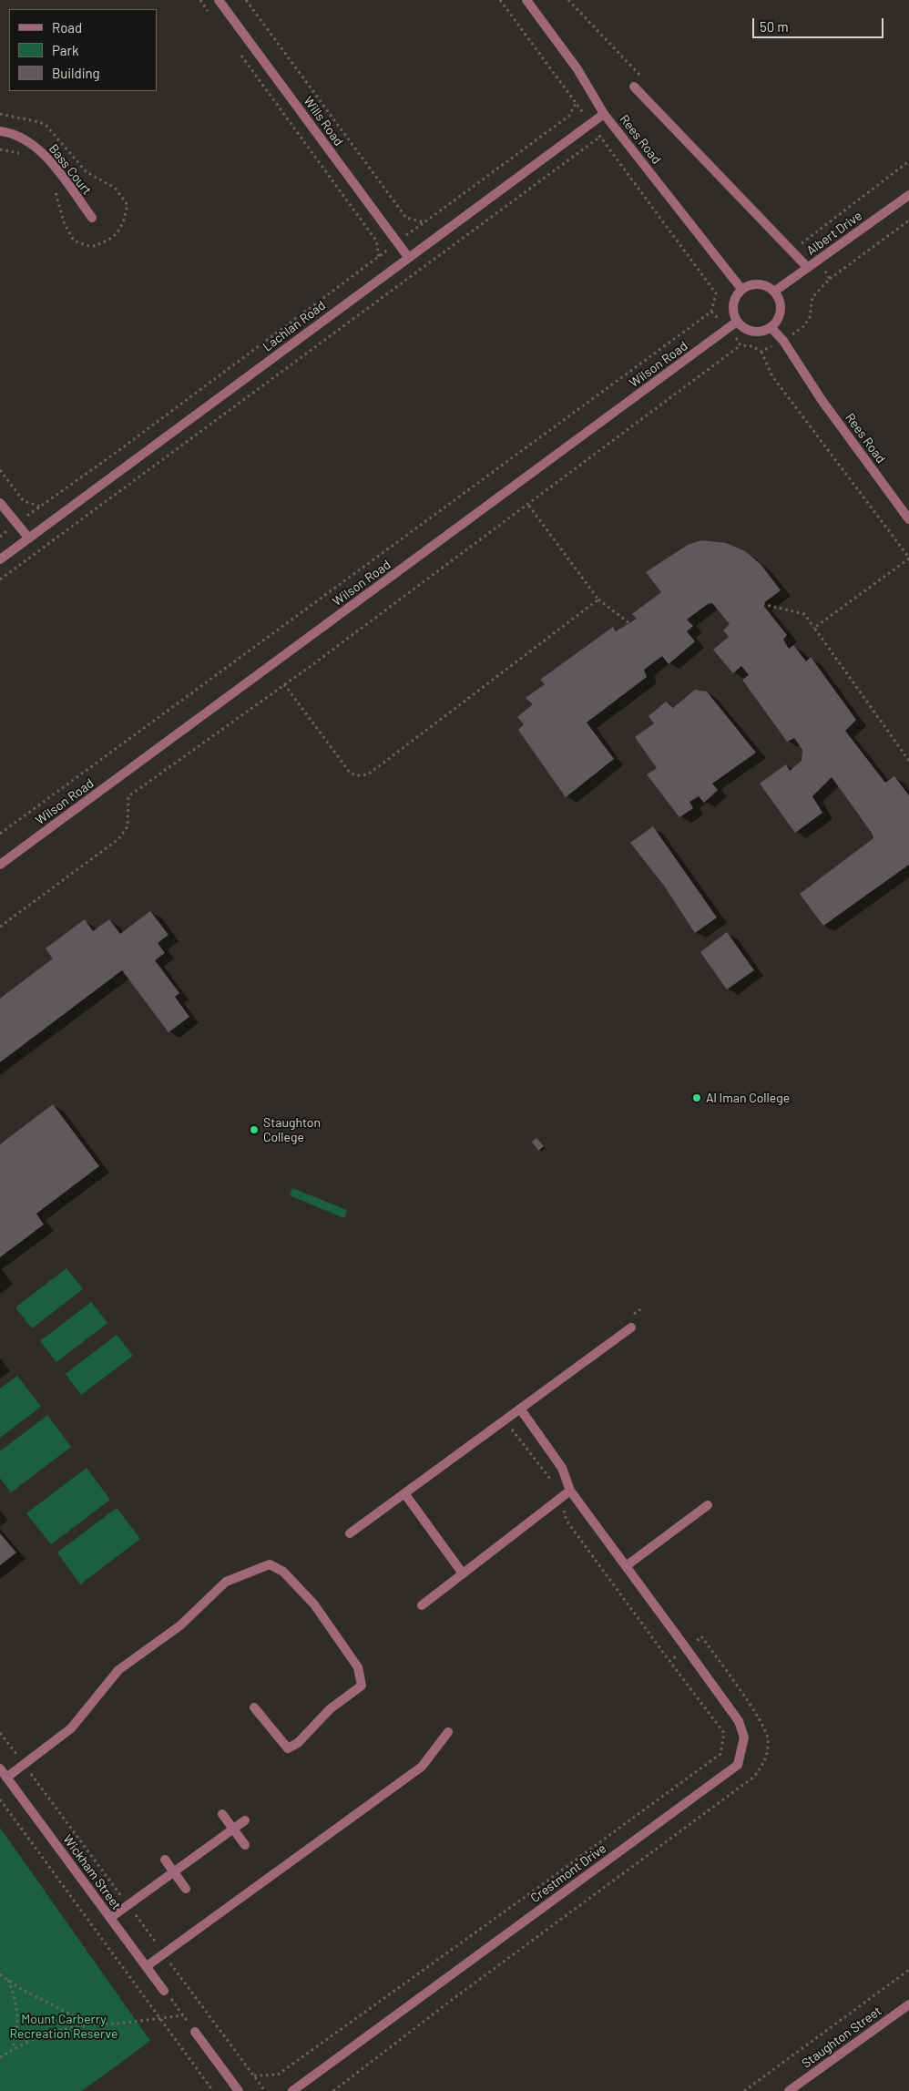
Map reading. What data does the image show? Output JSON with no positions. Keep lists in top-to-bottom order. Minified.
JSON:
{"streets":{"street":["Wills Road","Rees Road","Bass Court","Albert Drive","Lachlan Road","Wilson Road","Wickham Street","Crestmont Drive","Staughton Street"]},"crossings":[["Wills Road","Lachlan Road"],["Rees Road","Albert Drive"],["Rees Road","Lachlan Road"],["Rees Road","Wilson Road"],["Albert Drive","Wilson Road"]],"parks":["Mount Carberry Recreation Reserve"],"places":["Al Iman College","Staughton College"],"legend":["Road","Park","Building"],"scale_bar":"50 m"}
